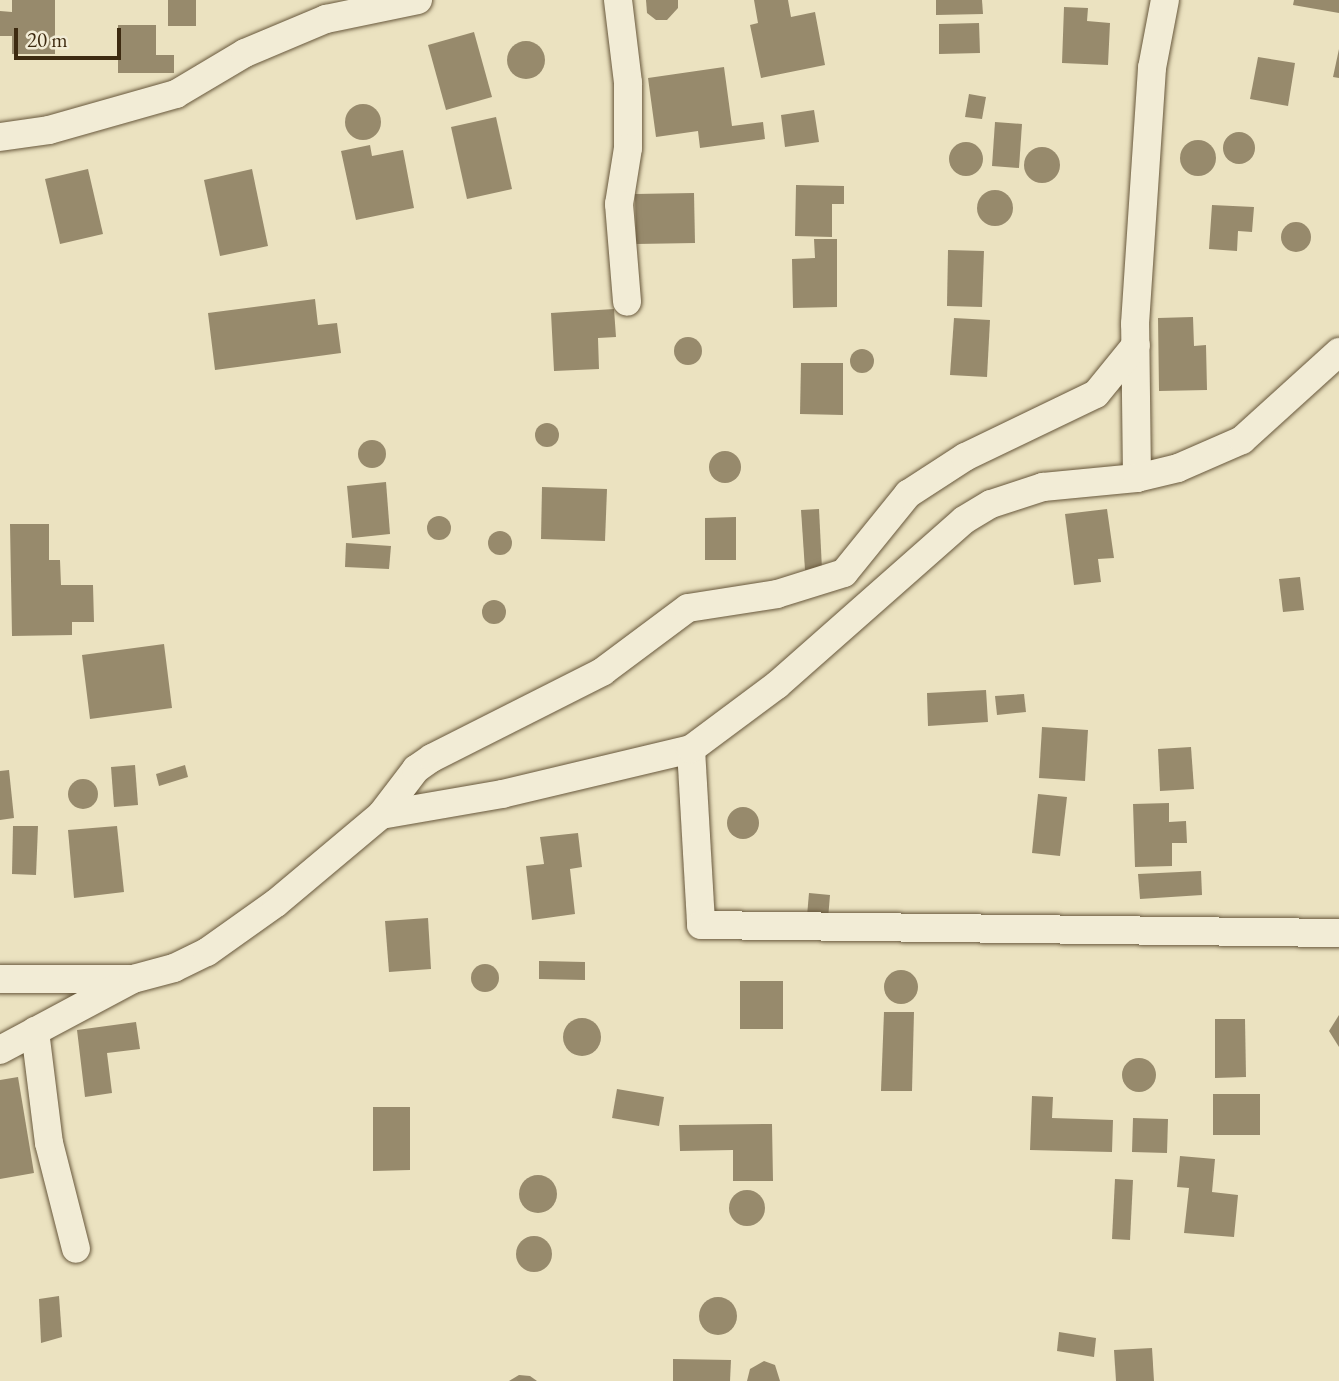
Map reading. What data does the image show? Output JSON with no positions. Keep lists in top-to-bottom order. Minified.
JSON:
{"scale_bar":"20 m"}
